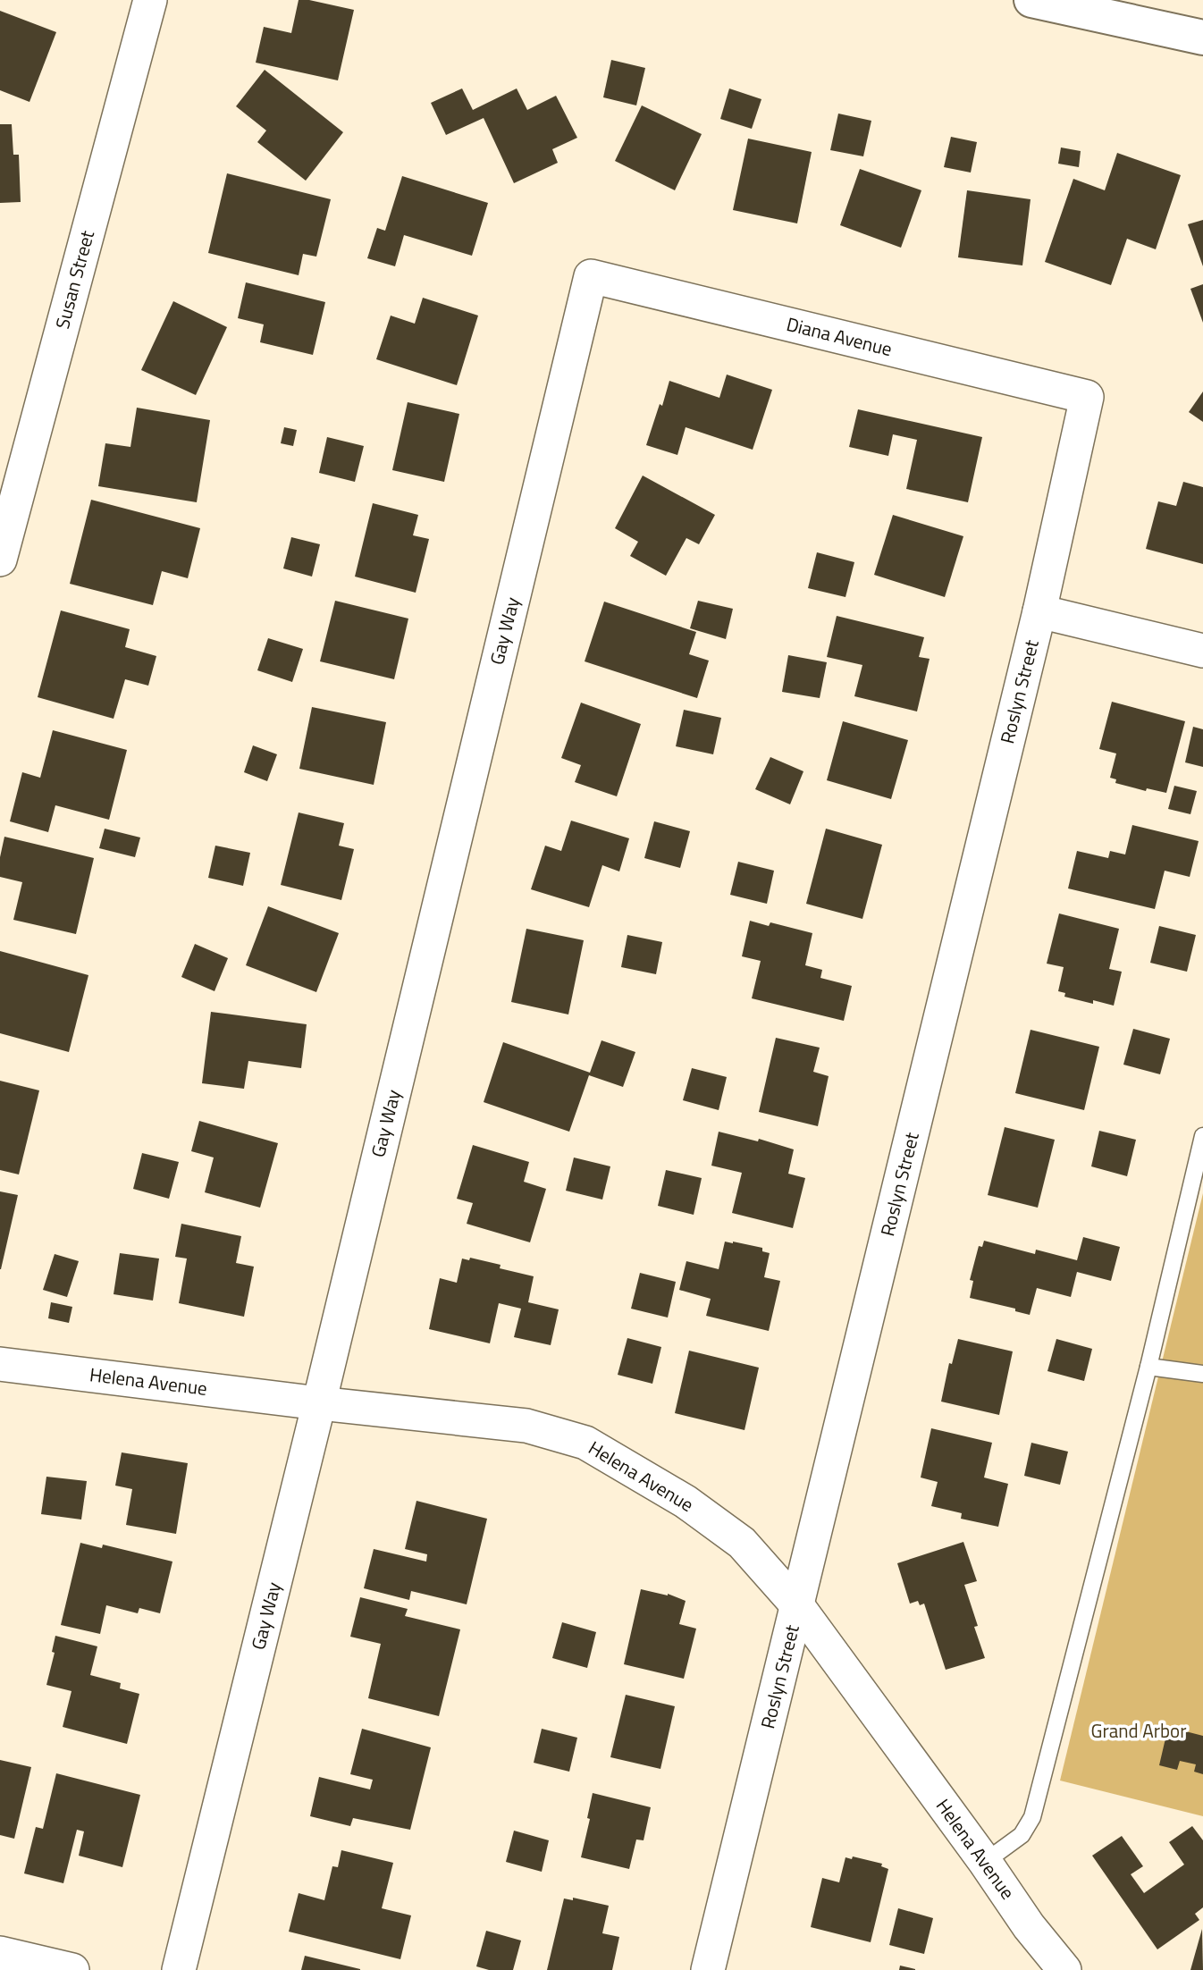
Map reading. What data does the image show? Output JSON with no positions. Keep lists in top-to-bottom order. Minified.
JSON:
{"streets":{"street":["Susan Street","Diana Avenue","Gay Way","Roslyn Street","Helena Avenue"]},"crossings":[["Diana Avenue","Gay Way"],["Diana Avenue","Roslyn Street"],["Gay Way","Helena Avenue"],["Roslyn Street","Helena Avenue"]],"parks":["Grand Arbor"]}
